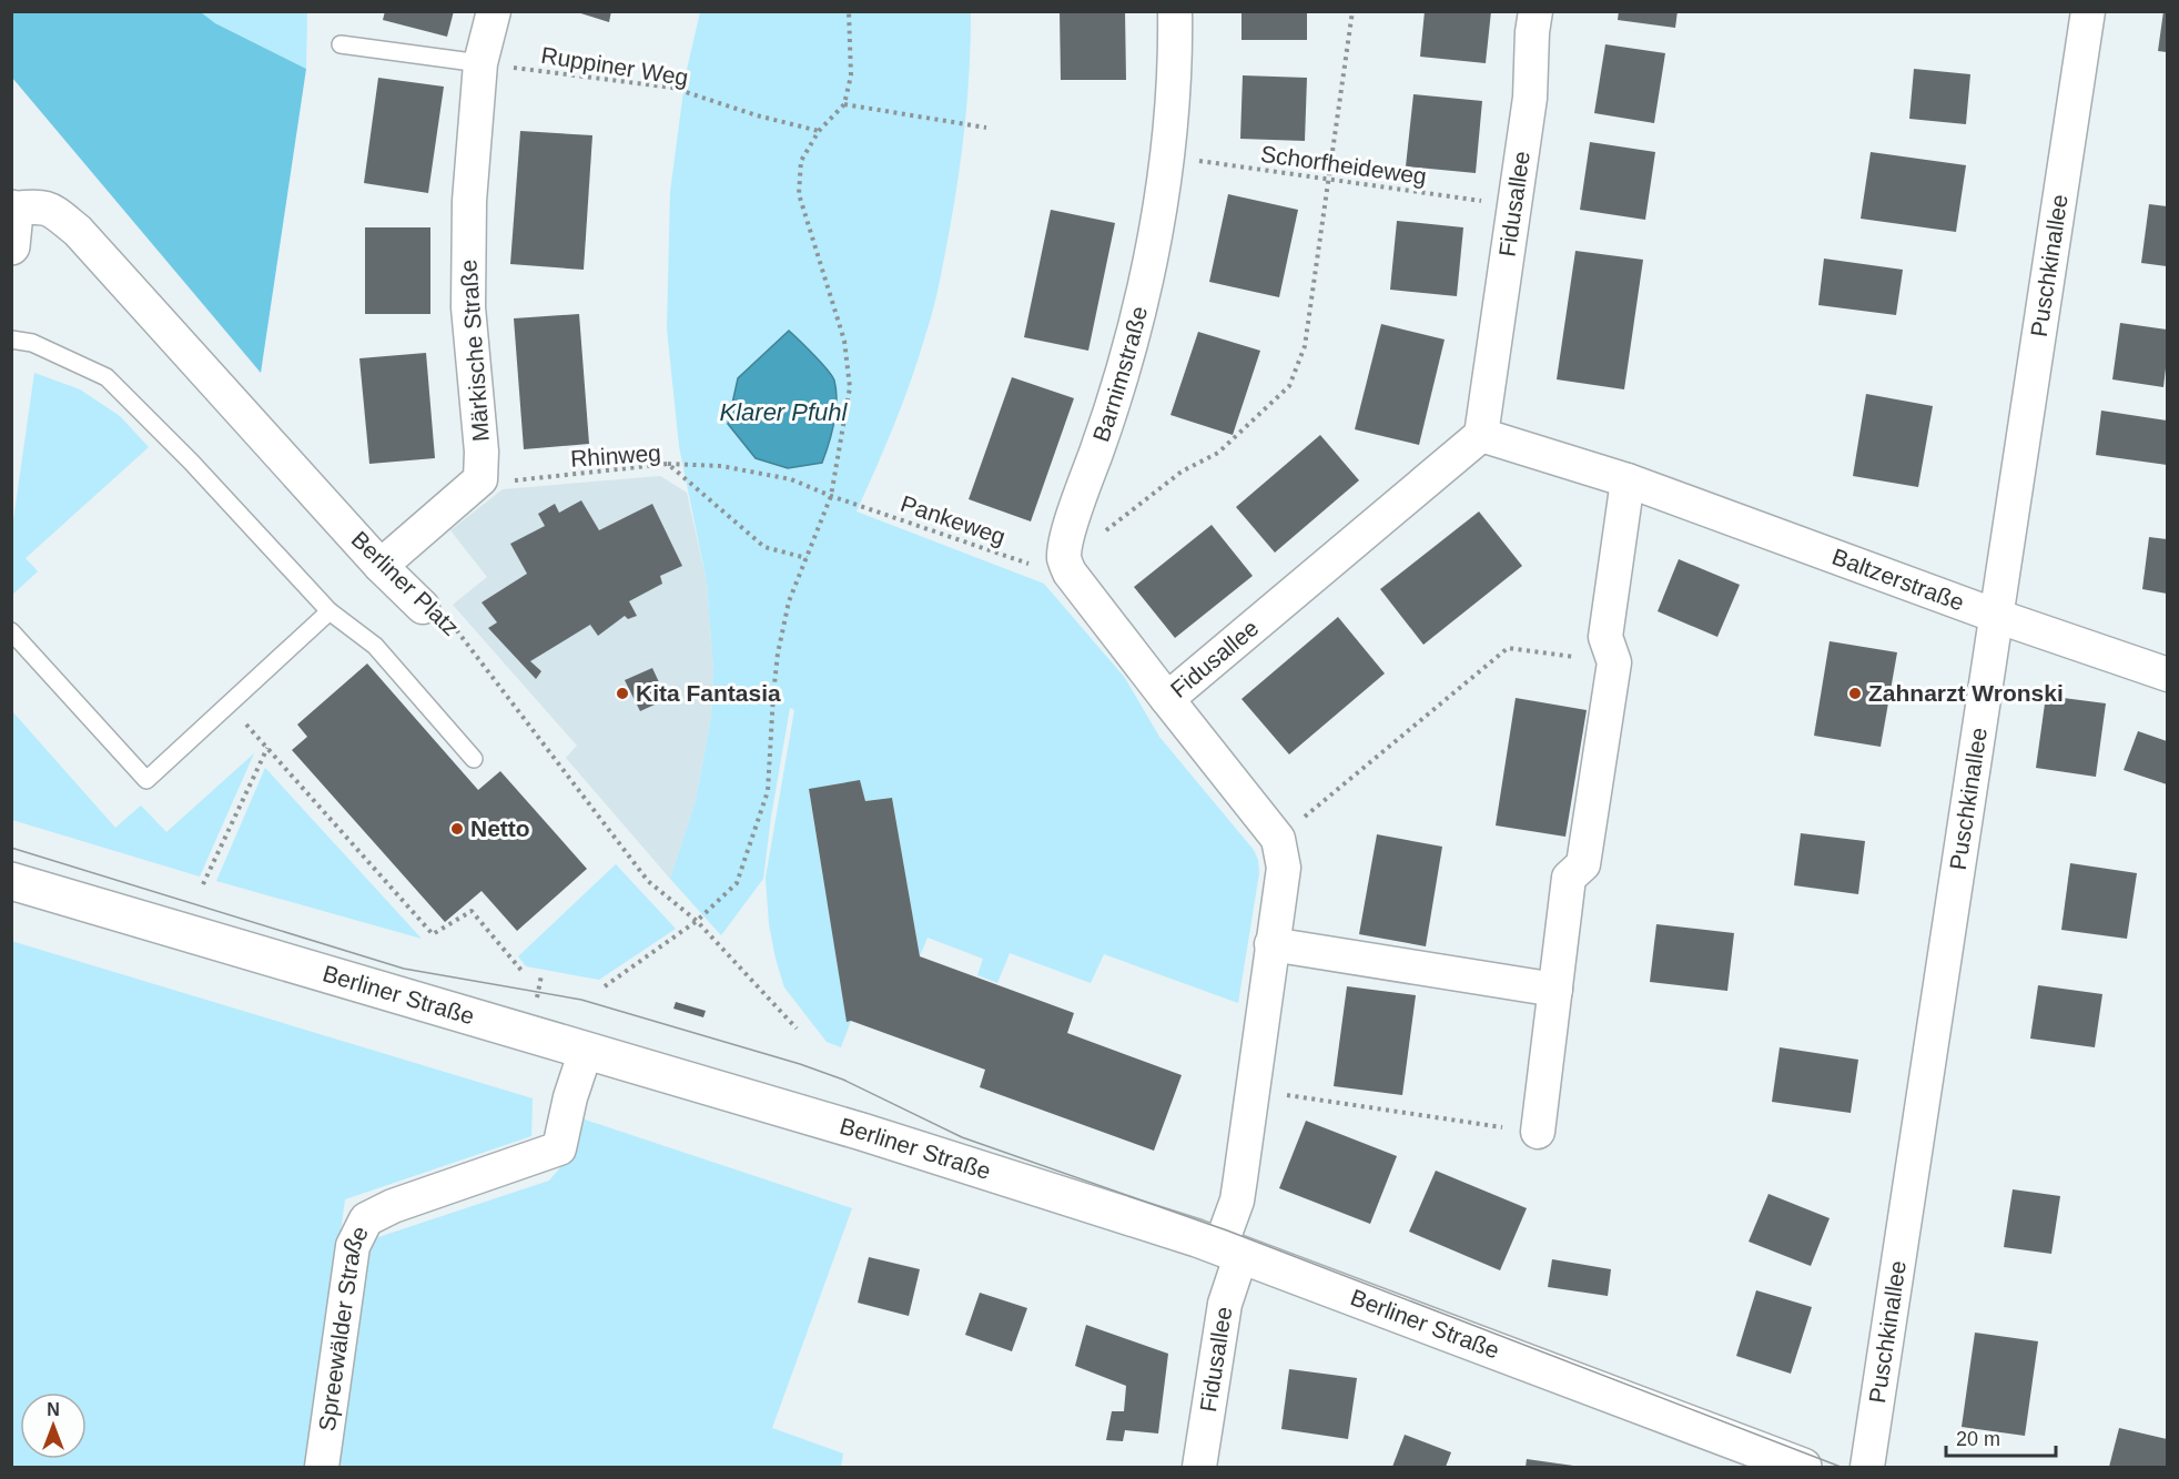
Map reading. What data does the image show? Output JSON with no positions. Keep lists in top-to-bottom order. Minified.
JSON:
{"streets":{"street":["Fidusallee","Puschkinallee","Märkische Straße","Barnimstraße","Baltzerstraße","Berliner Platz","Berliner Straße","Spreewälder Straße"],"path":["Ruppiner Weg","Schorfheideweg","Rhinweg","Pankeweg"]},"crossings":[["Ruppiner Weg","Märkische Straße"],["Schorfheideweg","Fidusallee"],["Schorfheideweg","Barnimstraße"],["Fidusallee","Berliner Straße"],["Puschkinallee","Baltzerstraße"],["Märkische Straße","Rhinweg"],["Barnimstraße","Pankeweg"],["Rhinweg","Pankeweg"],["Berliner Straße","Spreewälder Straße"]],"water":["Klarer Pfuhl"],"places":["Kita Fantasia","Zahnarzt Wronski","Netto"],"scale_bar":"20 m","north":"top"}
